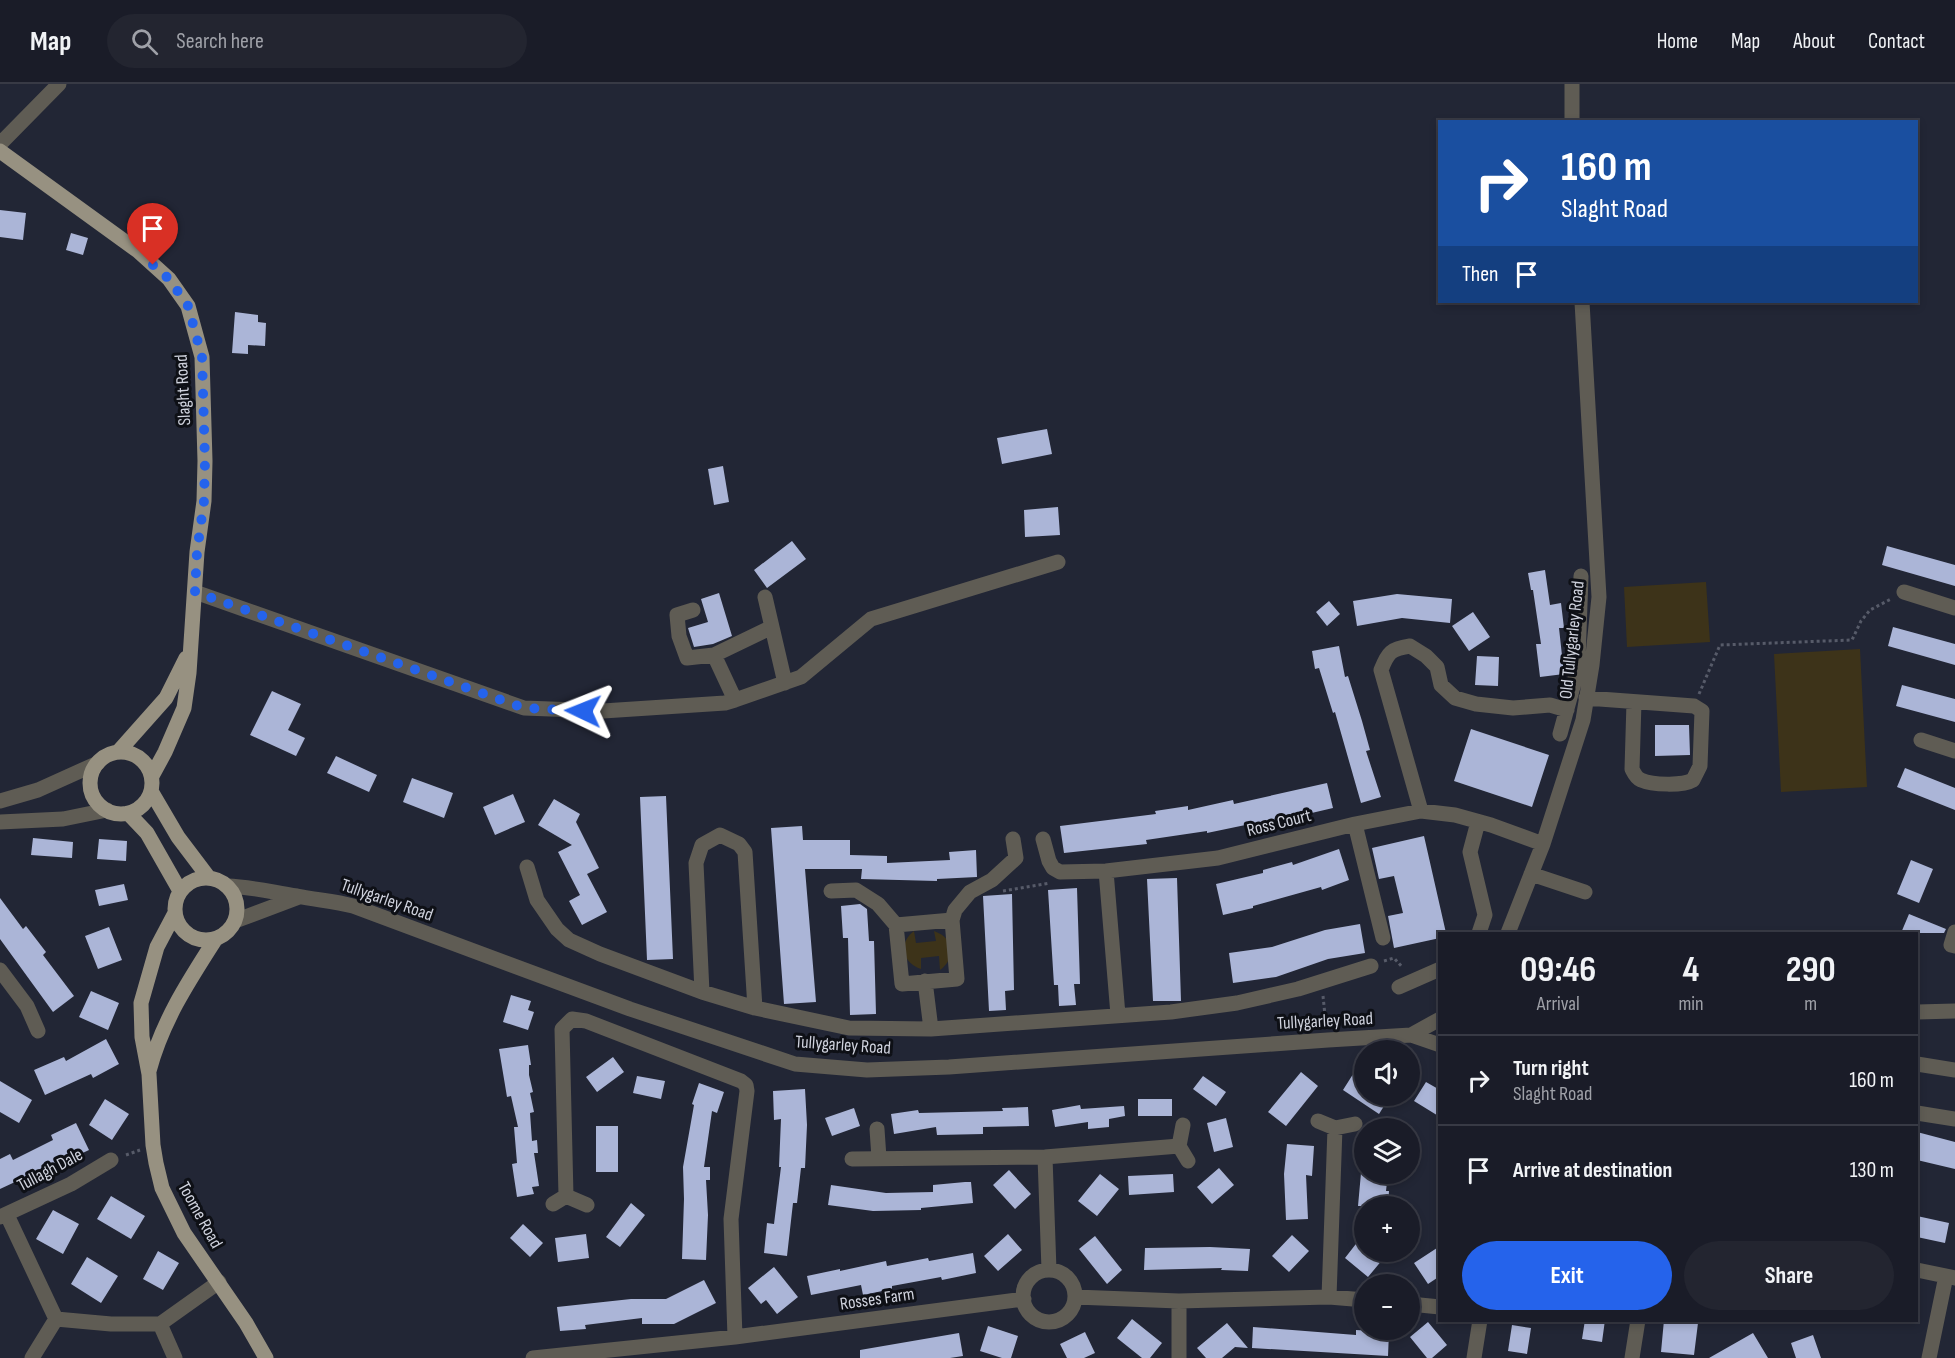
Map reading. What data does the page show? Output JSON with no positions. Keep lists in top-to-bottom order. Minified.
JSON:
{"streets":{"main road":["Slaght Road","Toome Road"],"street":["Old Tullygarley Road","Ross Court","Tullygarley Road","Tullagh Dale","Rosses Farm"]},"crossings":[["Old Tullygarley Road","Ross Court"],["Tullygarley Road","Toome Road"]],"page":{"header":"Map","search":"Search here","nav":["Home","Map","About","Contact"],"turn":["160 m","Slaght Road"],"then":"Then","eta":["09:46","Arrival","4","min","290","m"],"list":[{"name":"Turn right","note":"Slaght Road","value":"160 m"},{"name":"Arrive at destination","value":"130 m"}],"map_buttons":["+","−"],"buttons":["Exit","Share"]}}
